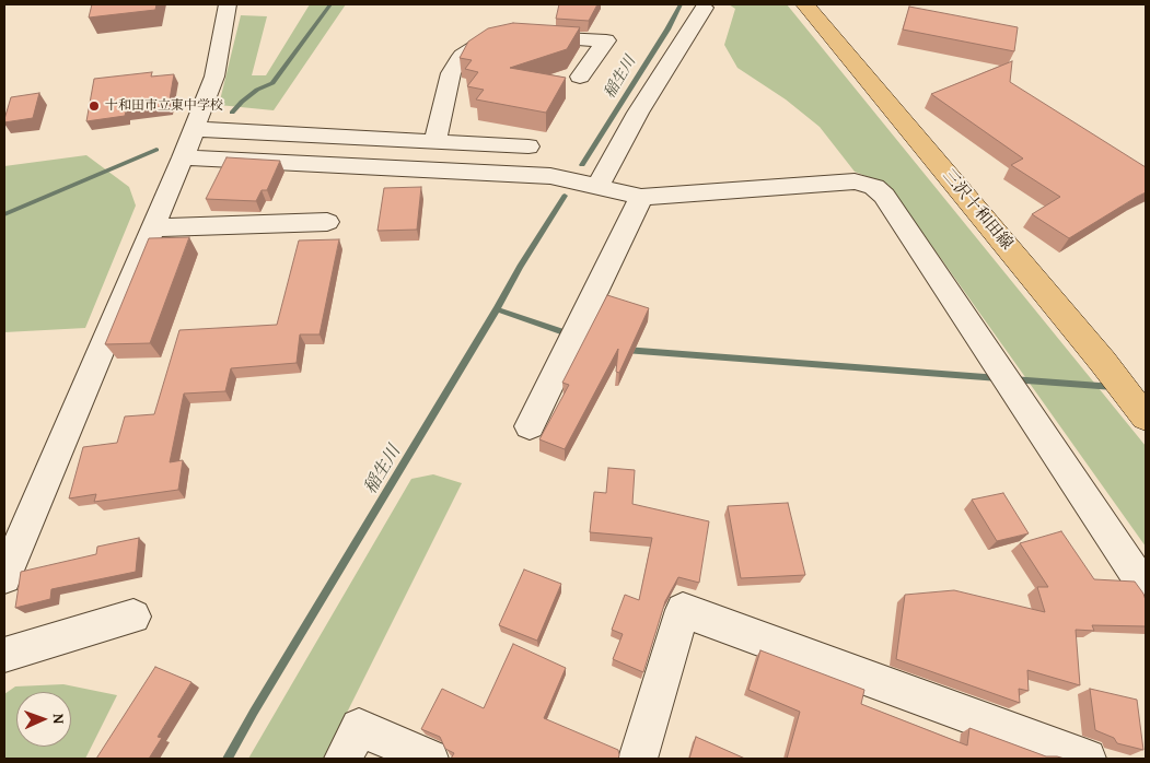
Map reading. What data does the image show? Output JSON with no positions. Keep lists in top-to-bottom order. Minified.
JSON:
{"streets":{"main road":["三沢十和田線"]},"water":["稲生川"],"places":["十和田市立東中学校"],"north":"right"}
